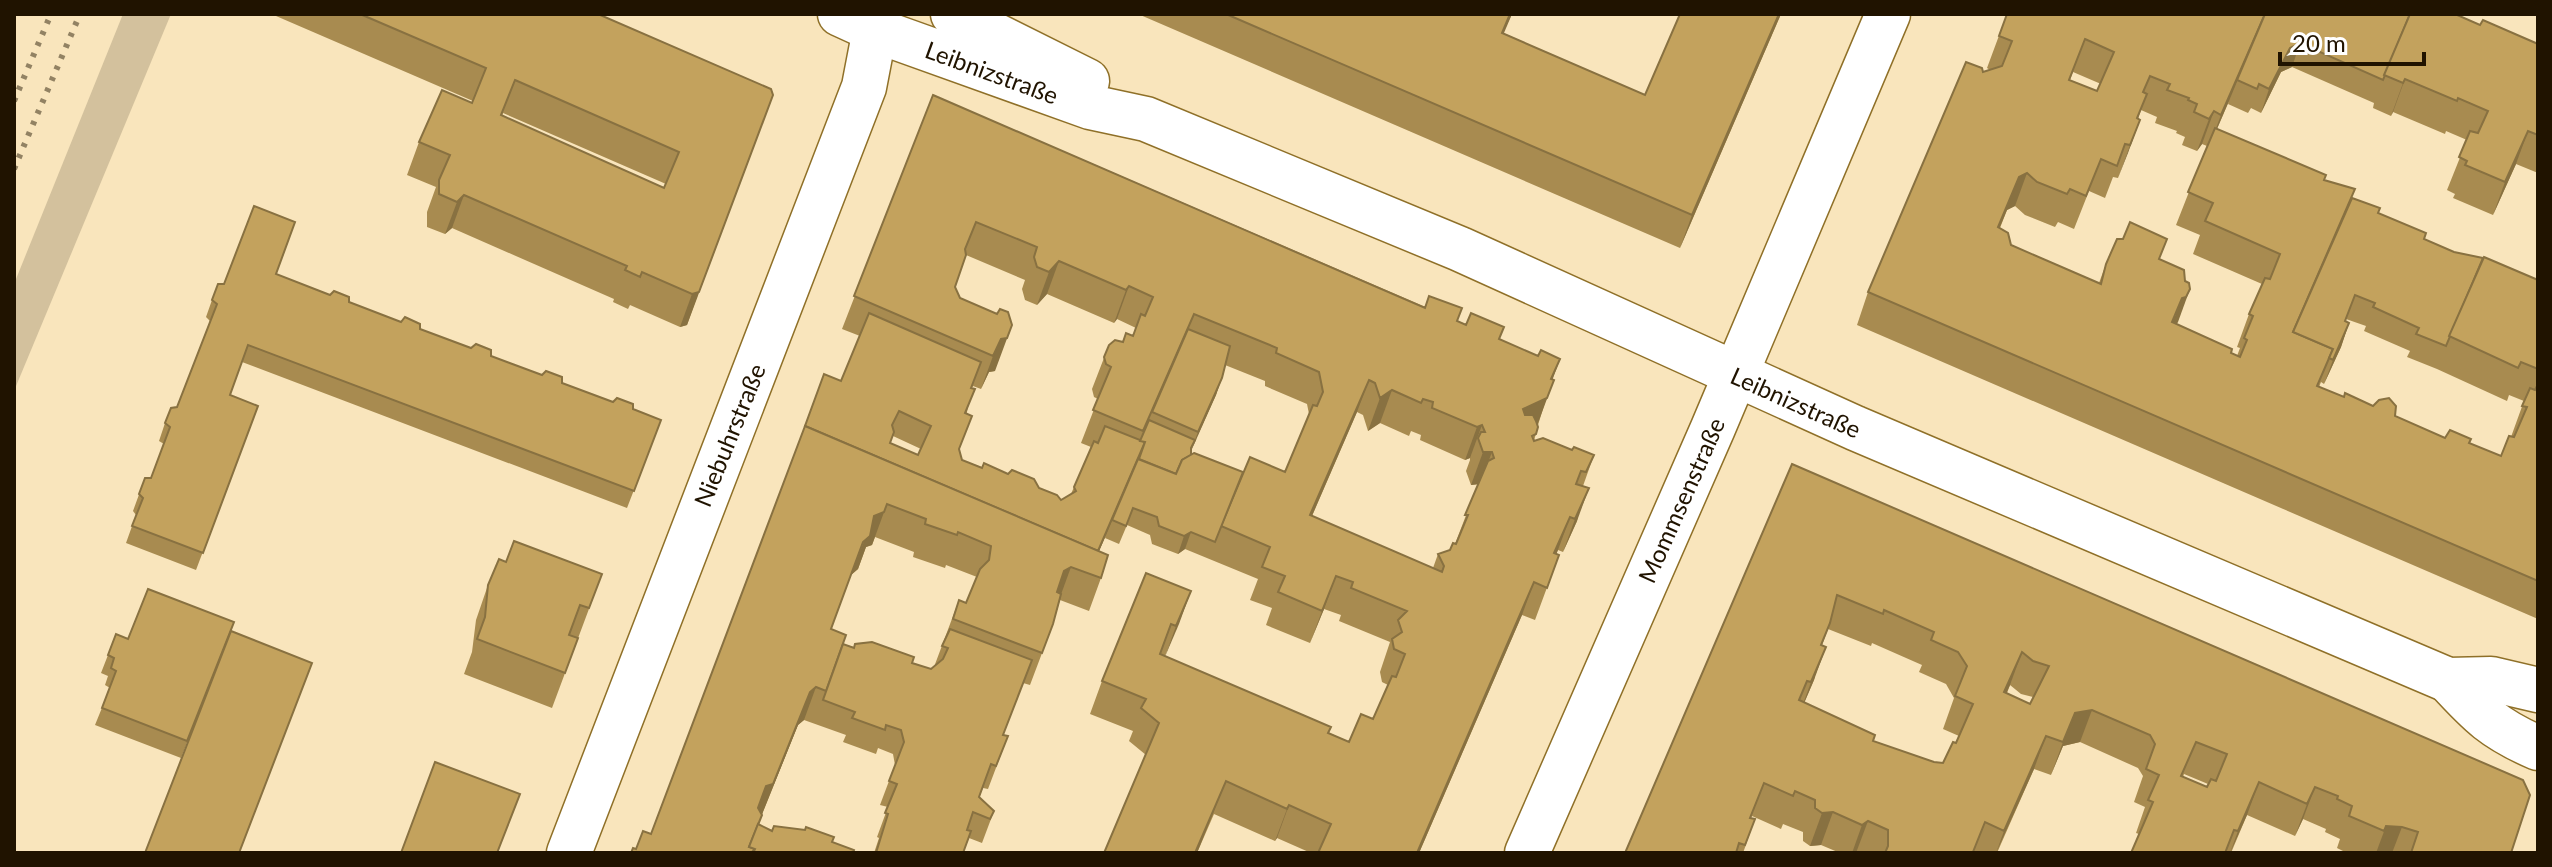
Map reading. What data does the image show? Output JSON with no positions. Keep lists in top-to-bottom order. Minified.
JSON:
{"streets":{"street":["Leibnizstraße","Niebuhrstraße","Mommsenstraße"]},"crossings":[["Leibnizstraße","Niebuhrstraße"],["Leibnizstraße","Mommsenstraße"]],"scale_bar":"20 m"}
